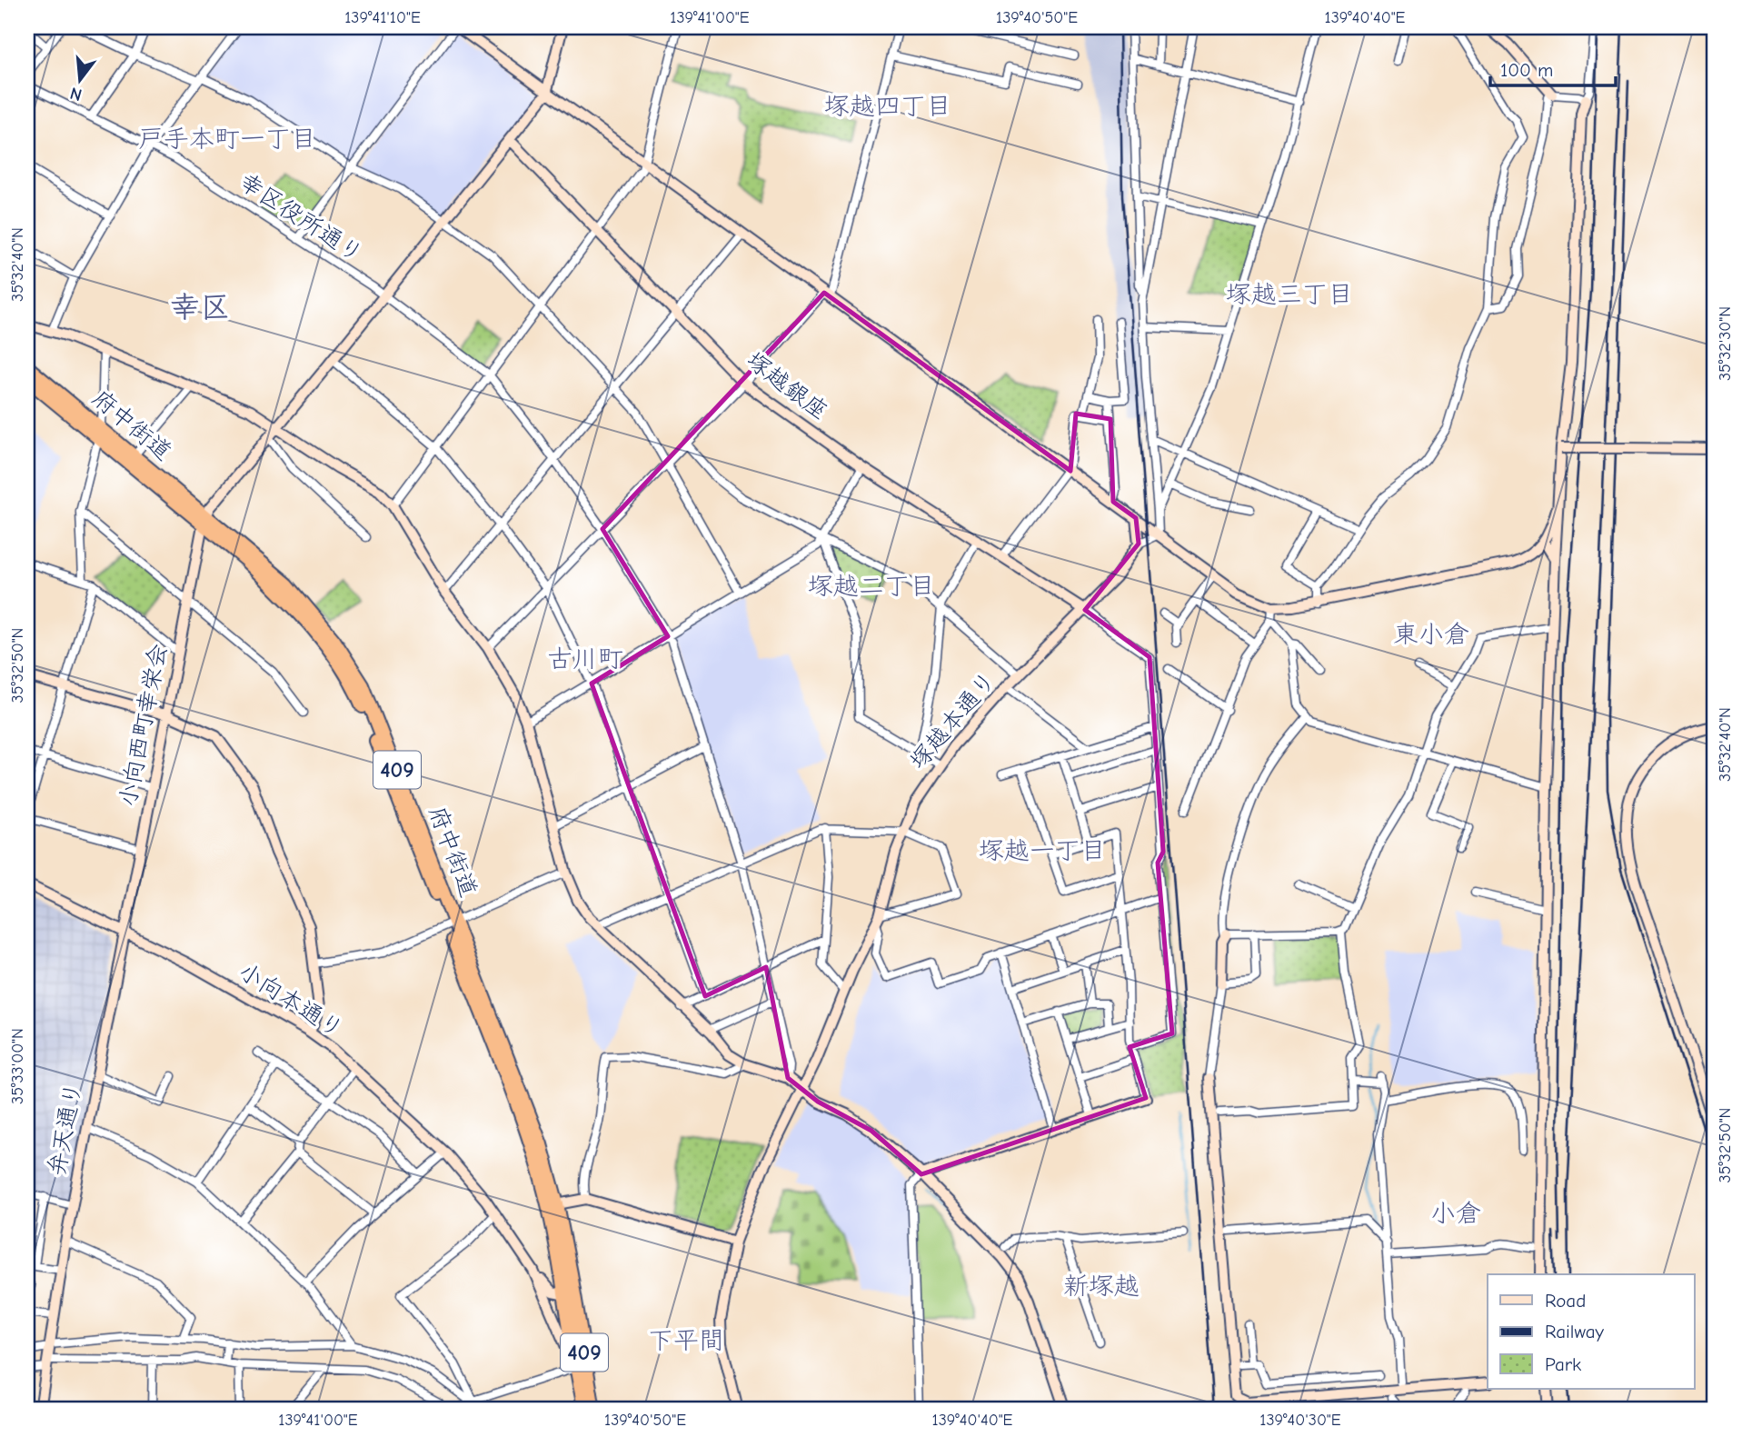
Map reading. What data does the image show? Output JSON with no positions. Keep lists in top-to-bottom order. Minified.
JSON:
{"streets":{"highway":["府中街道","409"],"street":["幸区役所通り","塚越銀座","塚越本通り","小向西町幸栄会","小向本通り","弁天通り"]},"crossings":[["塚越銀座","塚越本通り"],["府中街道","小向西町幸栄会"],["小向西町幸栄会","小向本通り"],["小向西町幸栄会","弁天通り"],["小向本通り","弁天通り"]],"districts":["塚越四丁目","戸手本町一丁目","塚越三丁目","幸区","塚越二丁目","東小倉","古川町","塚越一丁目","小倉","新塚越","下平間"],"legend":["Road","Railway","Park"],"scale_bar":"100 m","north":"bottom","coordinates":["139°41'10\"E","139°41'00\"E","139°40'50\"E","139°40'40\"E","35°32'40\"N","35°32'30\"N","35°32'50\"N","35°33'00\"N","139°40'30\"E"]}
